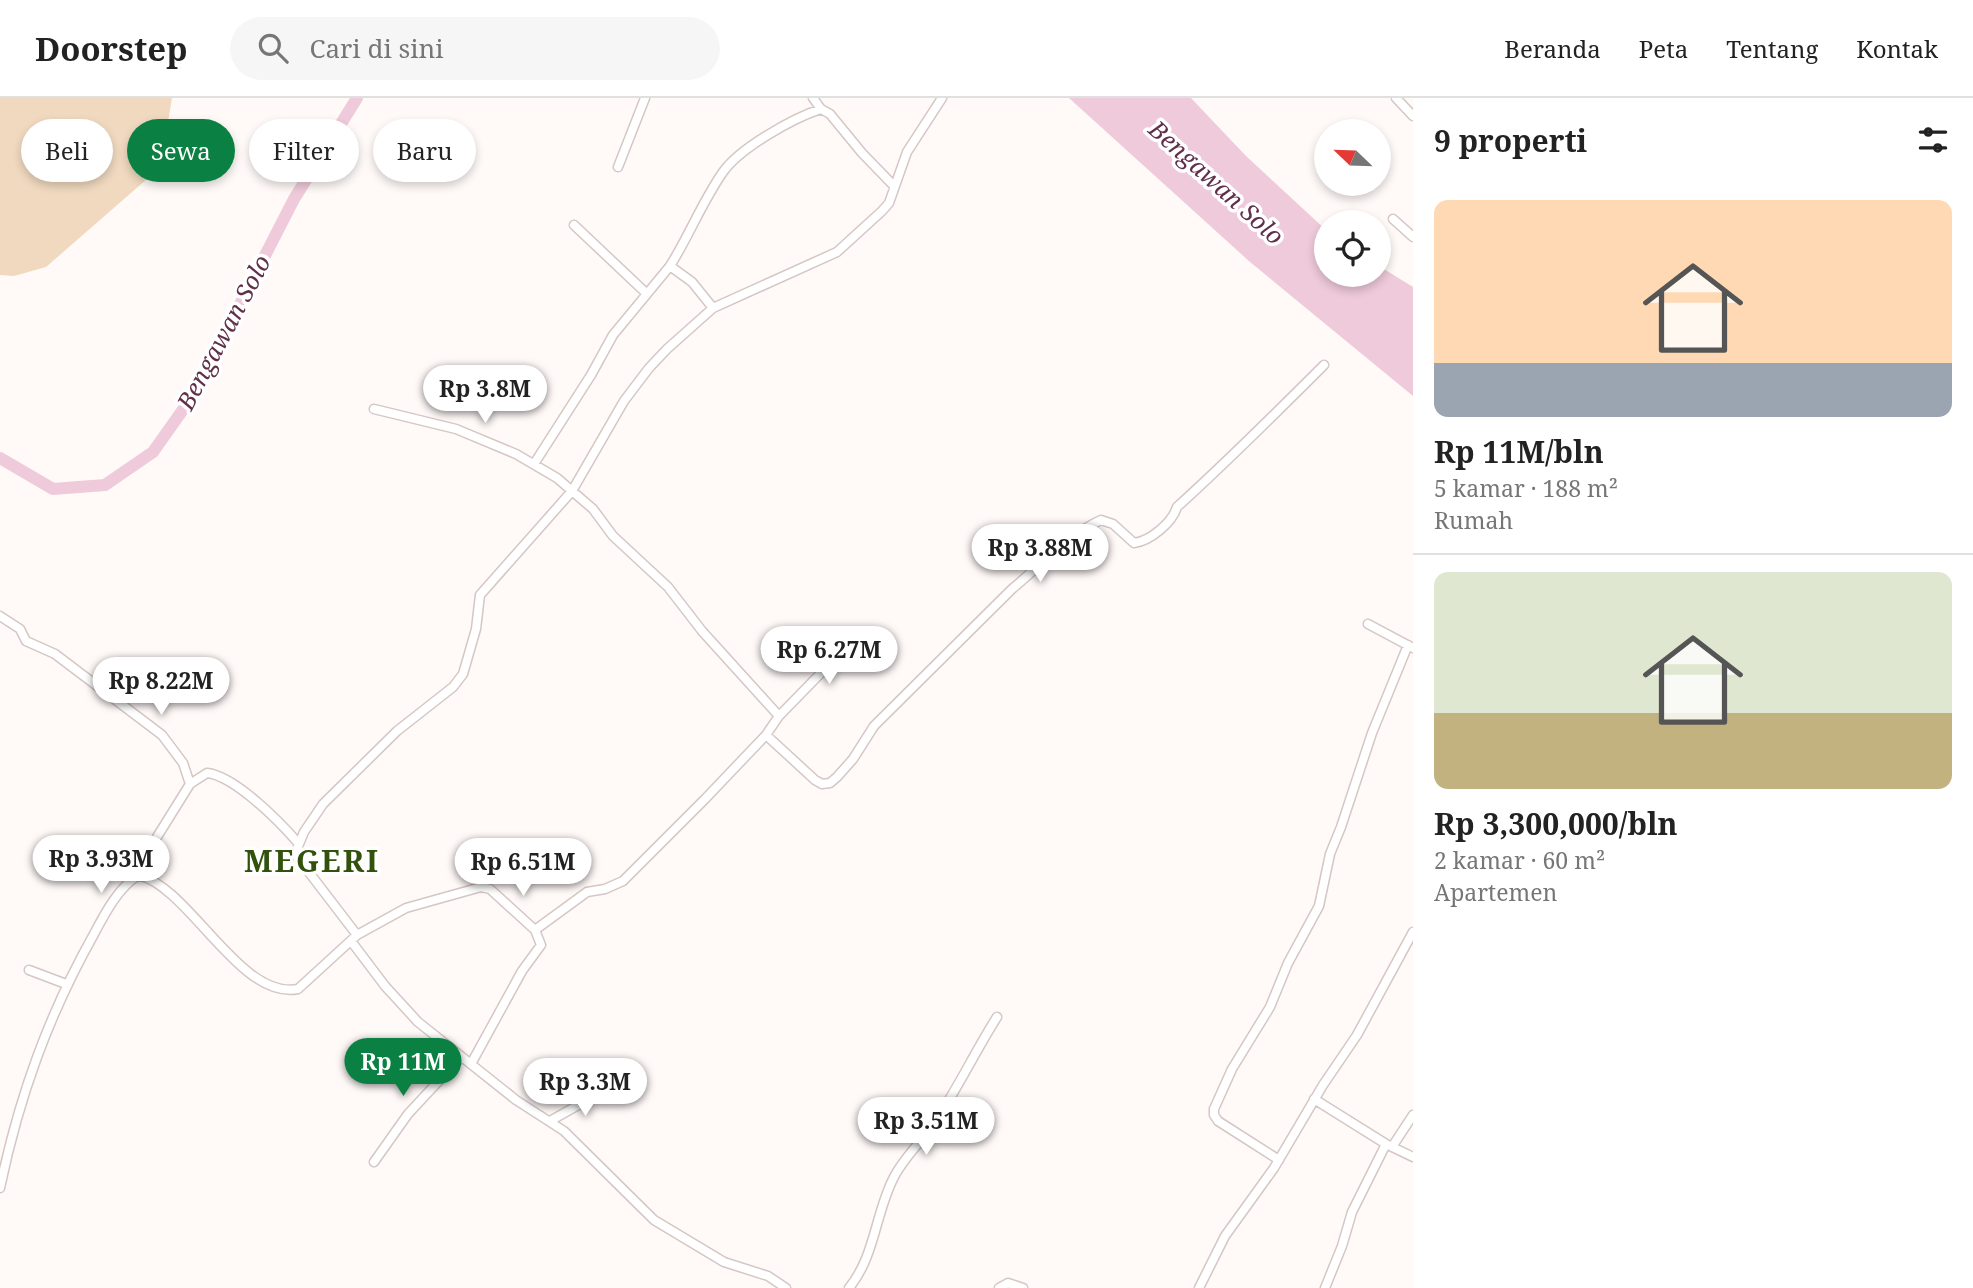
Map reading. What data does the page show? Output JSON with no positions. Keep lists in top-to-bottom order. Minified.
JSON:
{"districts":["MEGERI"],"water":["Bengawan Solo"],"north":"top left","page":{"header":"Doorstep","search":"Cari di sini","nav":["Beranda","Peta","Tentang","Kontak"],"heading":"9 properti","chip":["Beli","Sewa","Filter","Baru"],"list":[{"name":"Rp 11M/bln","note":"5 kamar · 188 m² · Rumah"},{"name":"Rp 3,300,000/bln","note":"2 kamar · 60 m² · Apartemen"}],"price":["Rp 3.8M","Rp 3.88M","Rp 6.27M","Rp 8.22M","Rp 3.93M","Rp 6.51M","Rp 11M","Rp 3.3M","Rp 3.51M"]}}
